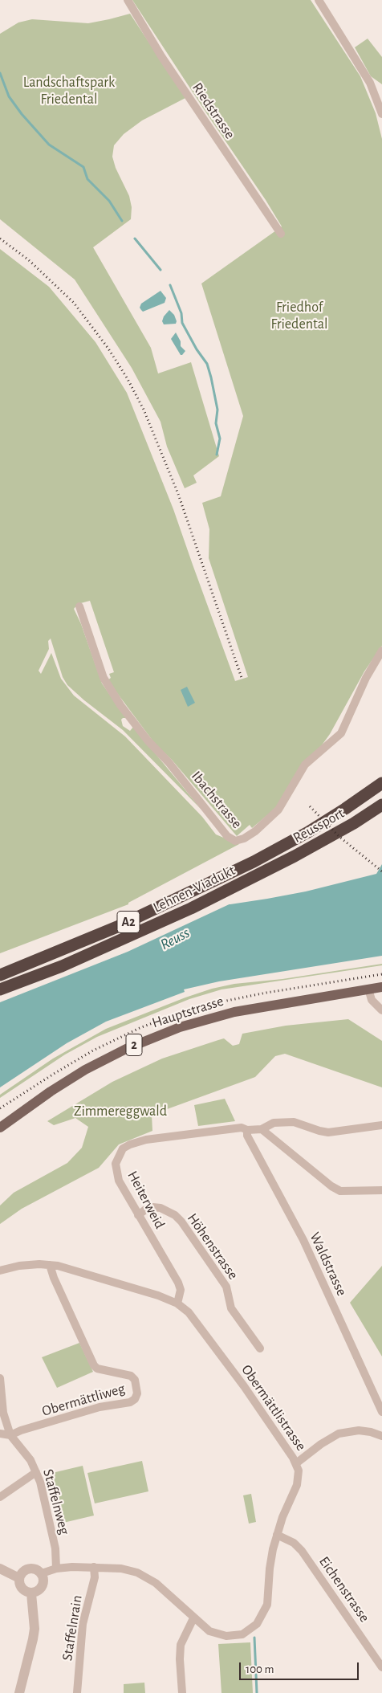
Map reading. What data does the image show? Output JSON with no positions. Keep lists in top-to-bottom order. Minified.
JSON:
{"streets":{"highway":["Reussport","Lehnen-Viadukt","A2"],"main road":["Hauptstrasse","2"],"street":["Riedstrasse","Ibachstrasse","Heiterweid","Höhenstrasse","Waldstrasse","Obermättliweg","Obermättlistrasse","Staffelnweg","Eichenstrasse","Staffelnrain"]},"crossings":[["Reussport","Lehnen-Viadukt"],["Heiterweid","Höhenstrasse"],["Heiterweid","Waldstrasse"],["Heiterweid","Obermättlistrasse"],["Obermättliweg","Obermättlistrasse"],["Obermättliweg","Staffelnweg"],["Obermättlistrasse","Staffelnweg"],["Obermättlistrasse","Eichenstrasse"],["Obermättlistrasse","Staffelnrain"]],"water":["Reuss"],"parks":["Landschaftspark Friedental","Friedhof Friedental","Zimmereggwald"],"scale_bar":"100 m"}
